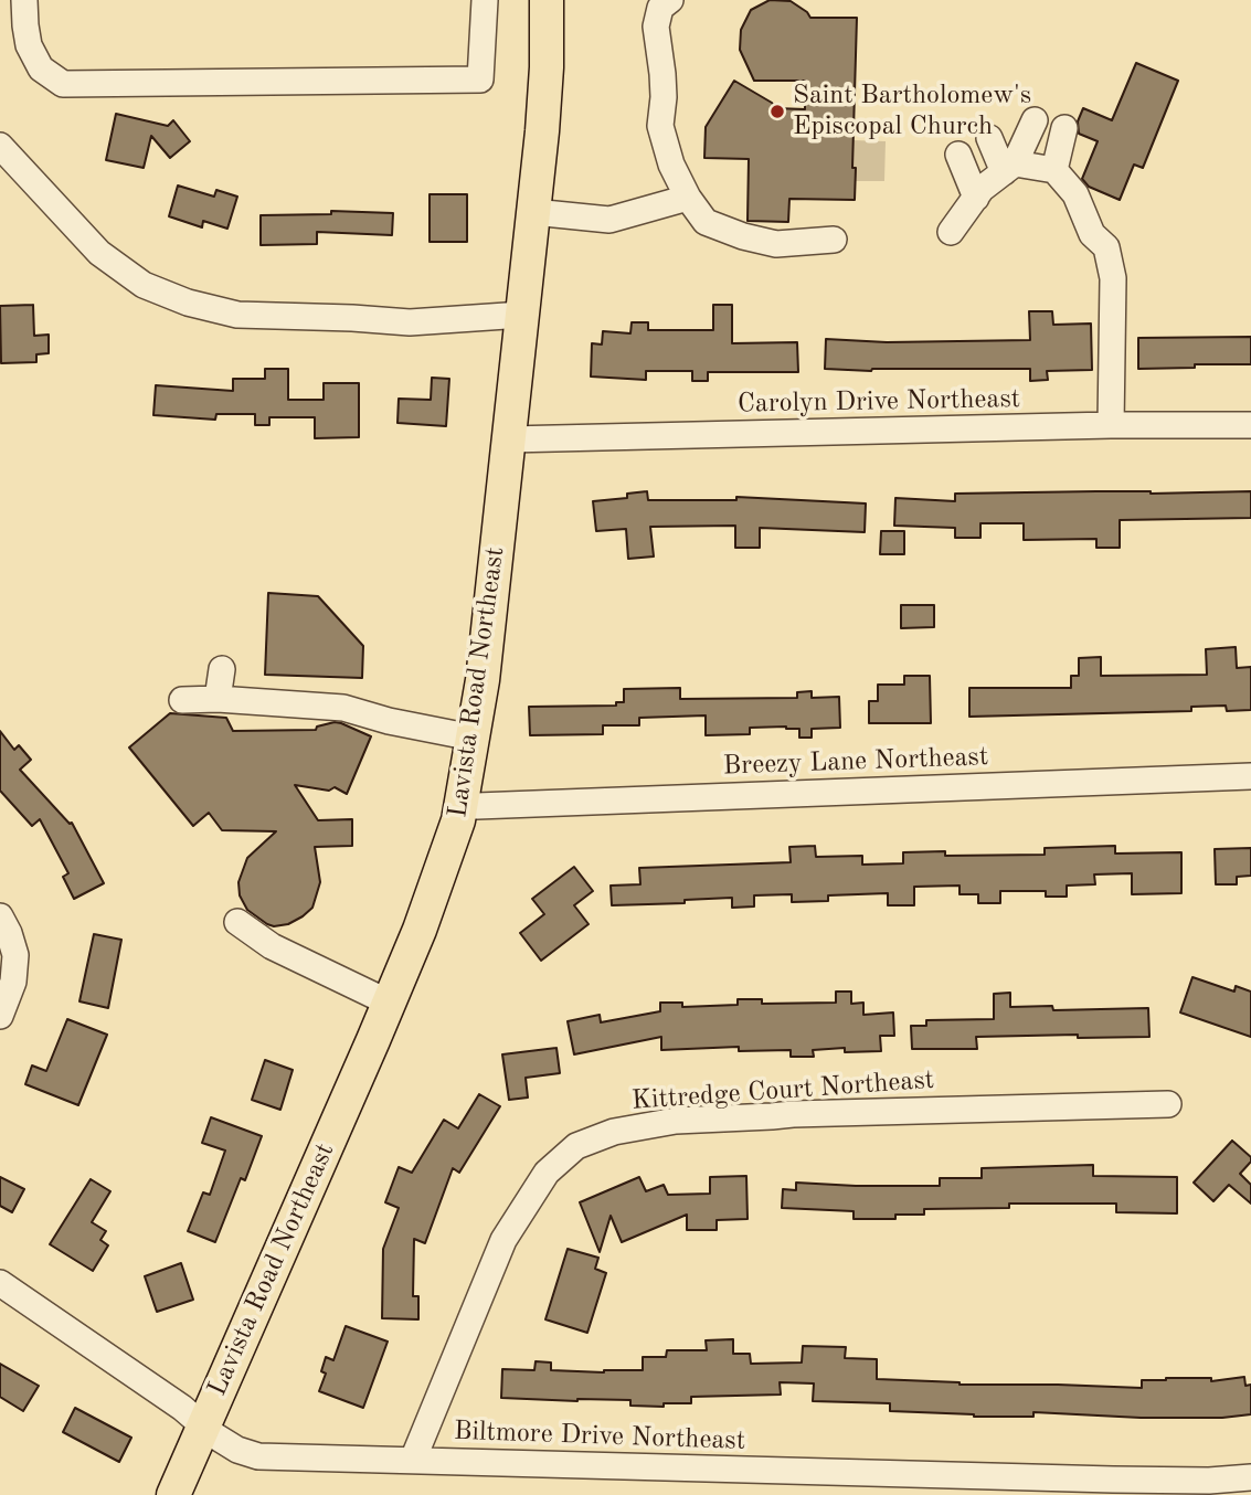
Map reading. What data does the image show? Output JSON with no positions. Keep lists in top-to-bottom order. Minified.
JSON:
{"streets":{"main road":["Lavista Road Northeast"],"street":["Carolyn Drive Northeast","Breezy Lane Northeast","Kittredge Court Northeast","Biltmore Drive Northeast"]},"crossings":[["Carolyn Drive Northeast","Lavista Road Northeast"],["Lavista Road Northeast","Breezy Lane Northeast"],["Lavista Road Northeast","Biltmore Drive Northeast"],["Kittredge Court Northeast","Biltmore Drive Northeast"]],"places":["Saint Bartholomew's Episcopal Church"]}
